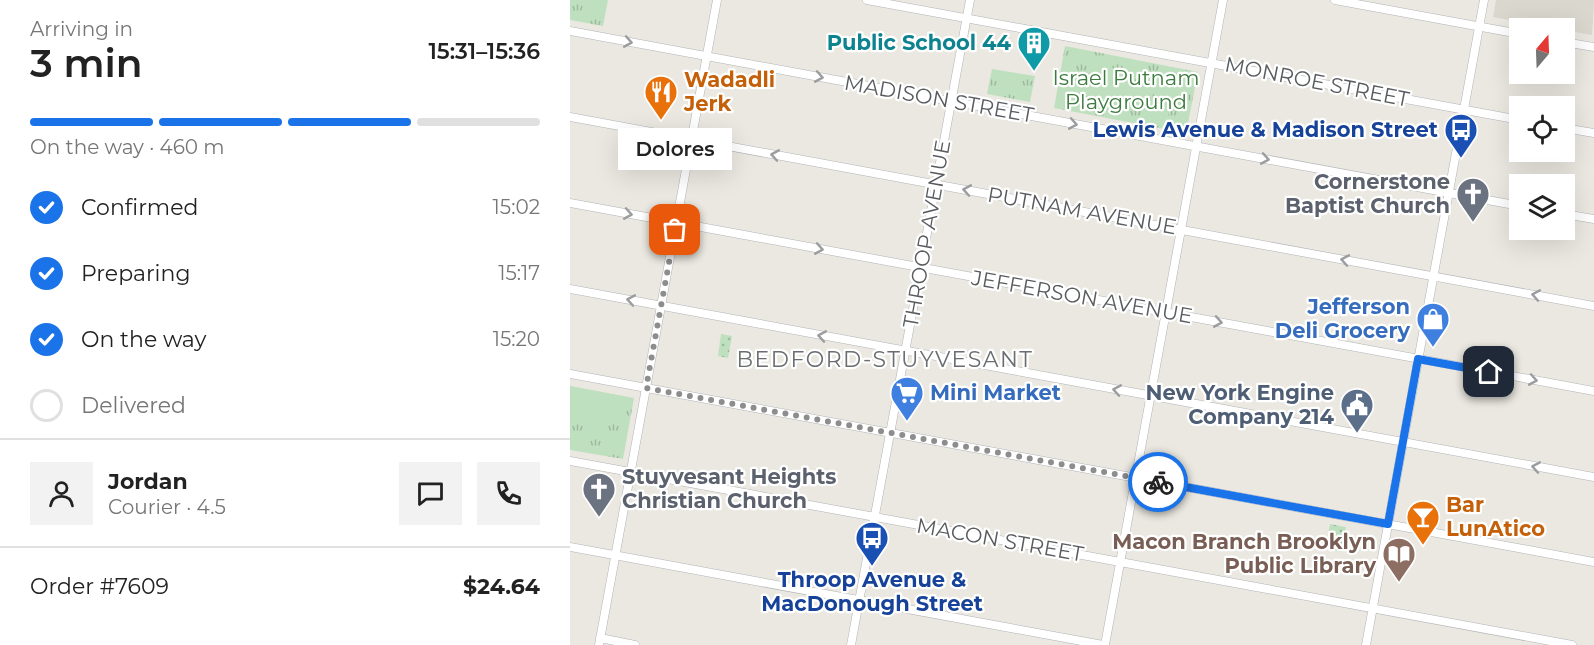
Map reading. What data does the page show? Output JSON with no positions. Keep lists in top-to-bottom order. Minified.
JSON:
{"streets":{"street":["MONROE STREET","MADISON STREET","PUTNAM AVENUE","THROOP AVENUE","JEFFERSON AVENUE","MACON STREET"]},"crossings":[["MONROE STREET","THROOP AVENUE"],["MADISON STREET","THROOP AVENUE"],["PUTNAM AVENUE","THROOP AVENUE"],["THROOP AVENUE","JEFFERSON AVENUE"],["THROOP AVENUE","MACON STREET"]],"one_way":["MADISON STREET","PUTNAM AVENUE","JEFFERSON AVENUE"],"districts":["BEDFORD-STUYVESANT"],"parks":["Israel Putnam Playground"],"places":{"building":["Public School 44"],"restaurant":["Wadadli Jerk"],"bus stop":["Lewis Avenue & Madison Street","Throop Avenue & MacDonough Street"],"church":["Cornerstone Baptist Church","Stuyvesant Heights Christian Church"],"other":["Dolores"],"shop":["Jefferson Deli Grocery"],"supermarket":["Mini Market"],"public building":["New York Engine Company 214"],"bar":["Bar LunAtico"],"library":["Macon Branch Brooklyn Public Library"]},"north":"top","page":{"heading":["3 min","Arriving in","15:31–15:36"],"panel":["Jordan","Courier · 4.5","Order #7609","$24.64"],"bar":"On the way · 460 m","bubble":"Dolores","list":[["Confirmed","15:02"],["Preparing","15:17"],["On the way","15:20"],"Delivered"]}}
